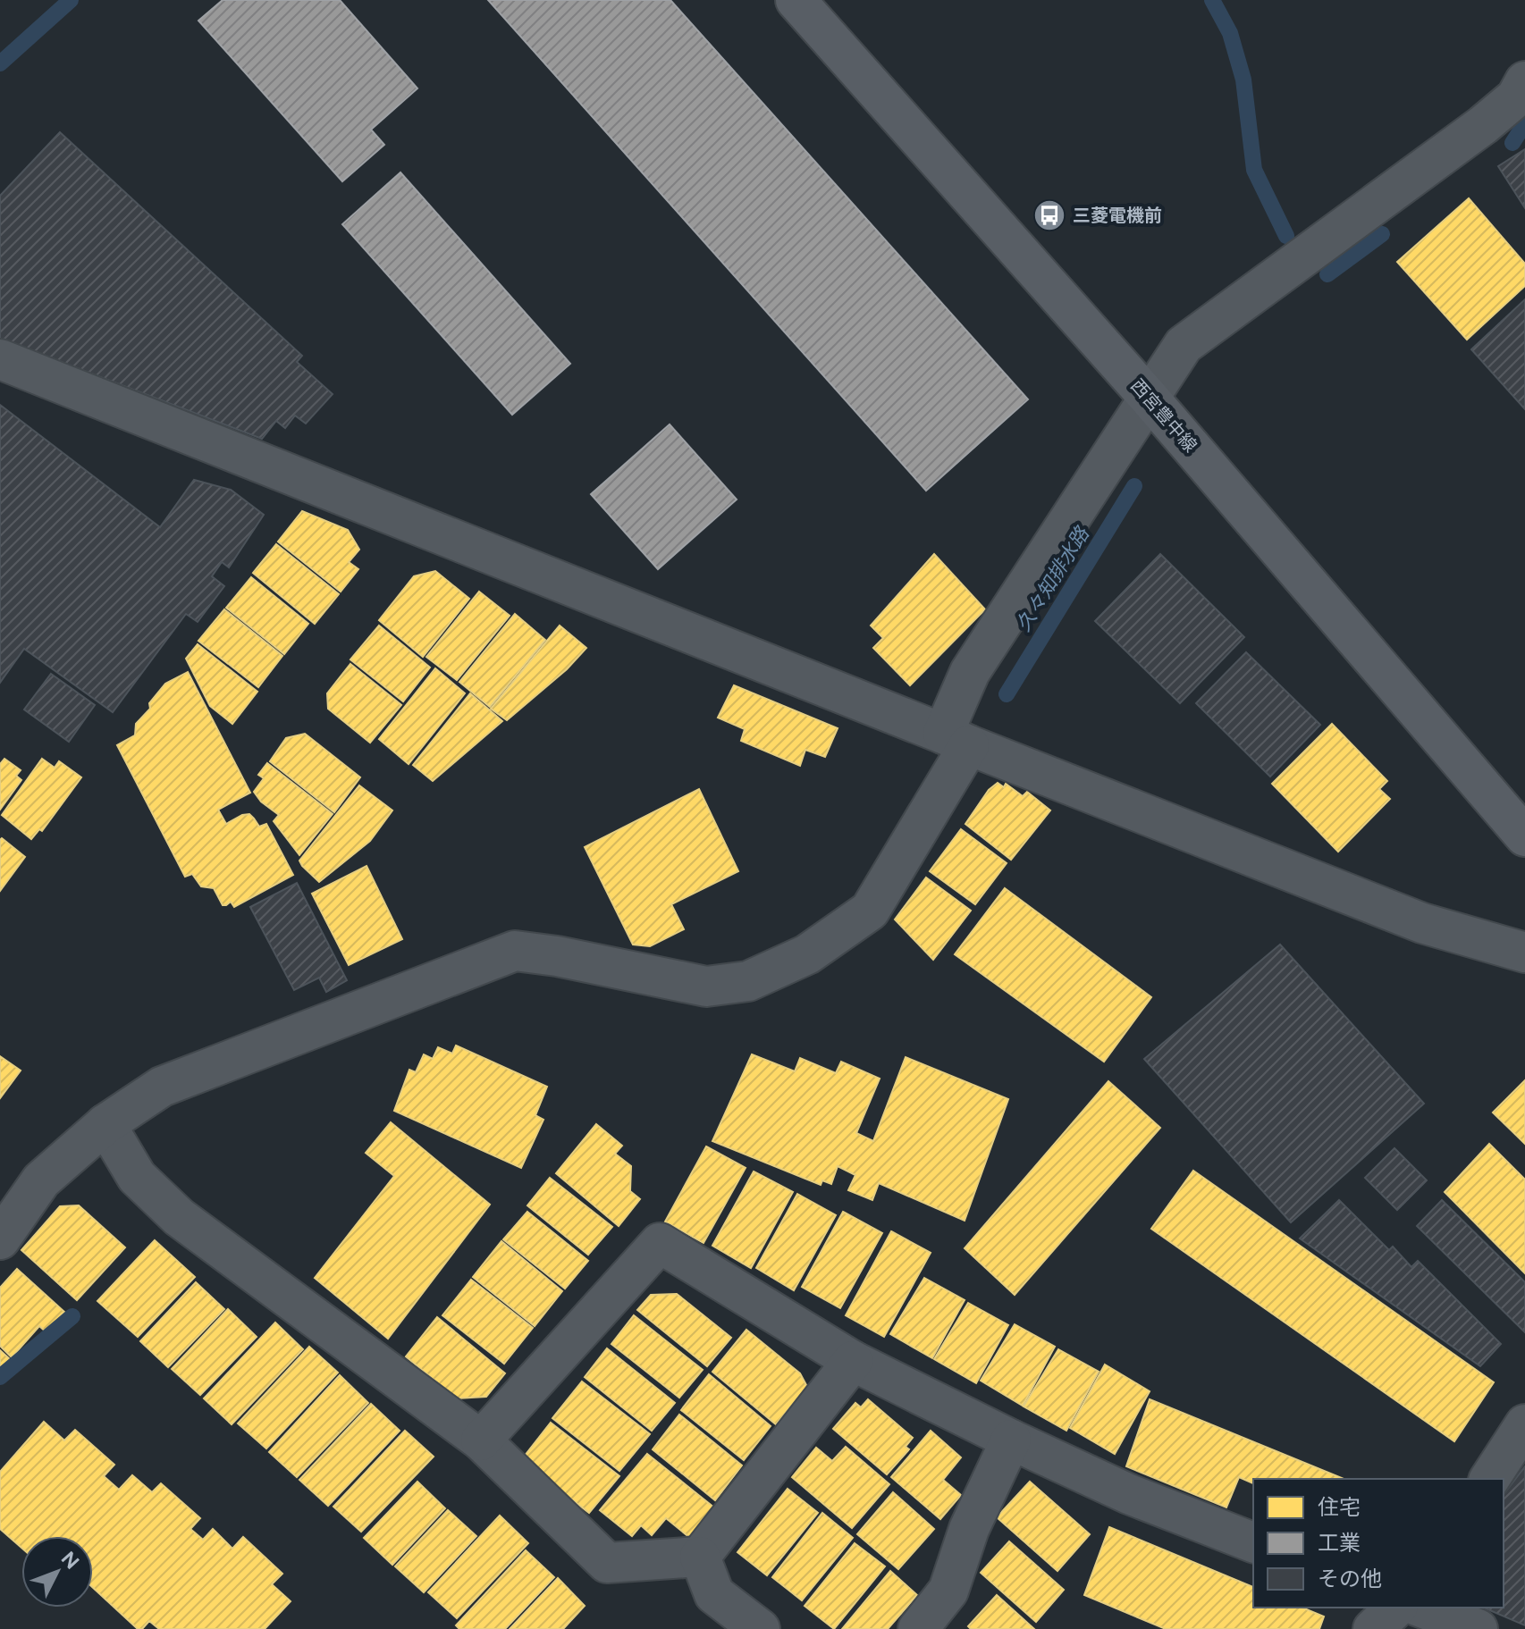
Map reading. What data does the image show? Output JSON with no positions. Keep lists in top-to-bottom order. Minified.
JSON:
{"streets":{"main road":["西宮豊中線"]},"water":["久々知排水路"],"places":{"bus stop":["三菱電機前"]},"legend":["住宅","工業","その他"],"north":"top right"}
